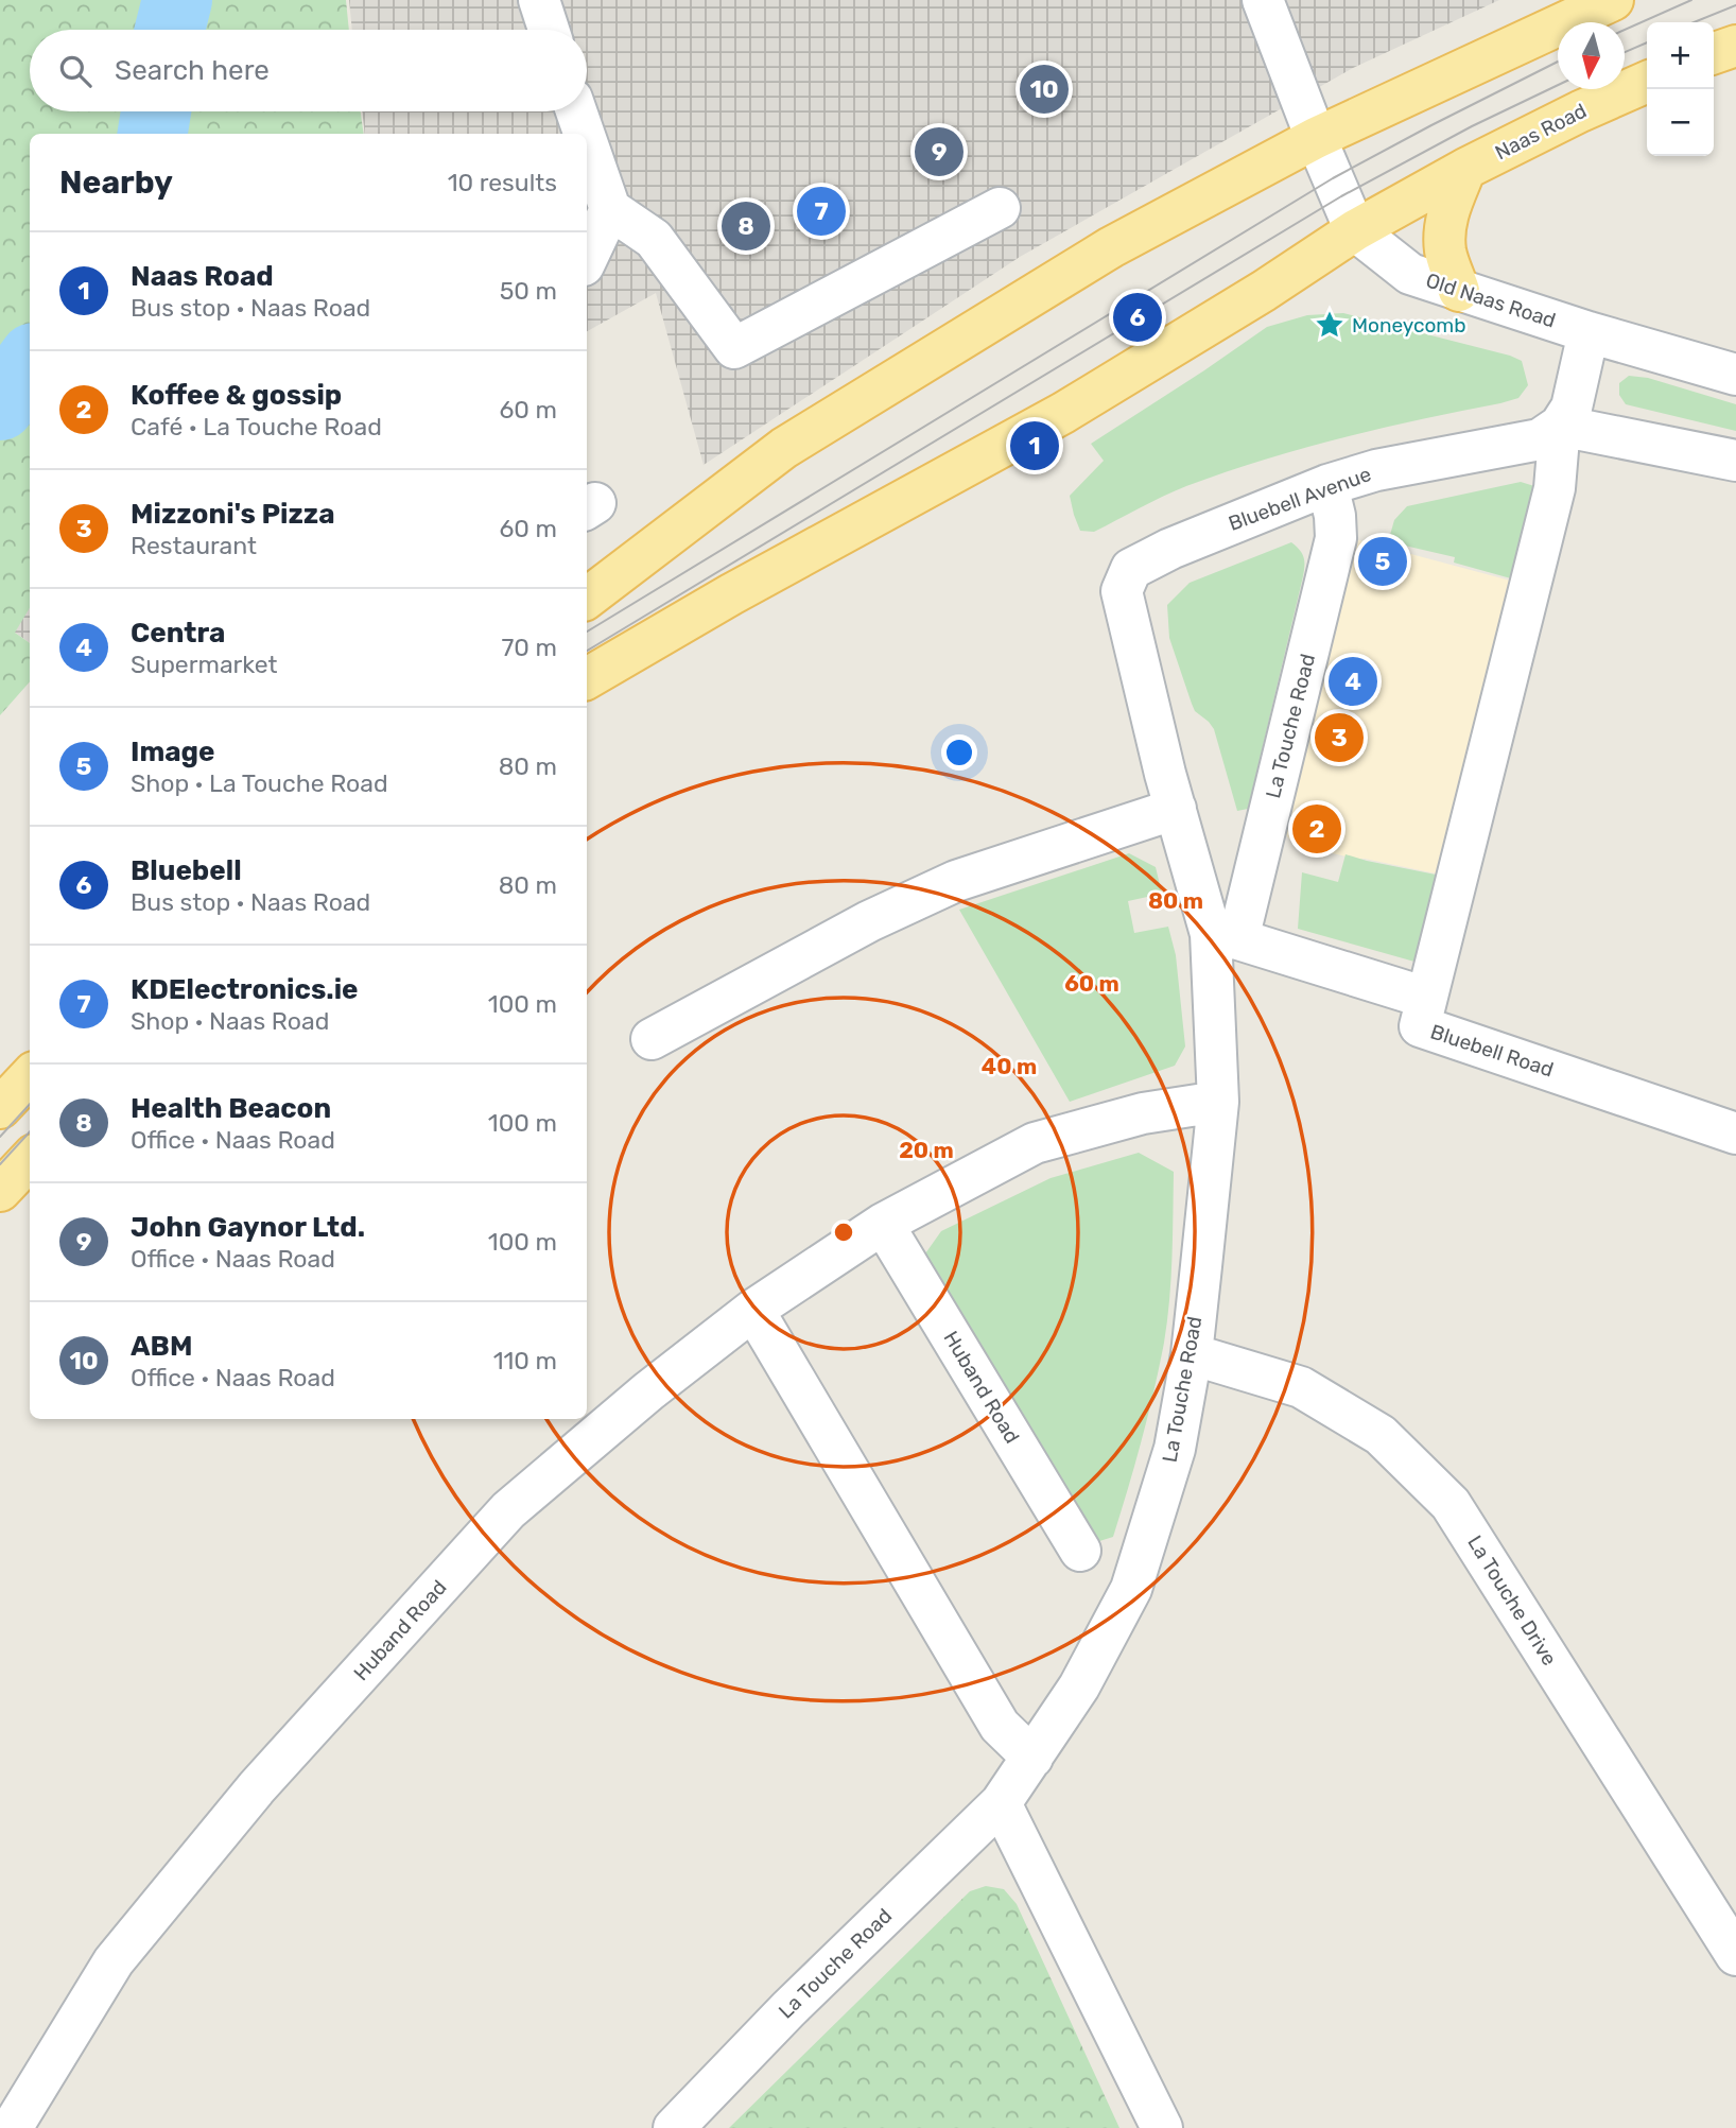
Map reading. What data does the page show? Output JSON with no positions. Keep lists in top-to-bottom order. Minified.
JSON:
{"streets":{"main road":["Naas Road"],"street":["Old Naas Road","Bluebell Avenue","La Touche Road","Bluebell Road","Huband Road","La Touche Drive"]},"crossings":[["Naas Road","Old Naas Road"],["Bluebell Avenue","La Touche Road"],["La Touche Road","Bluebell Road"],["La Touche Road","Huband Road"],["La Touche Road","La Touche Drive"]],"places":{"place":["Moneycomb"]},"north":"bottom","page":{"map_buttons":["+","−"],"search":"Search here","pins":["10","9","7","8","6","1","5","4","3","2"],"heading":["Nearby","10 results"],"list":[{"mark":"1","name":"Naas Road","note":"Bus stop · Naas Road","value":"50 m"},{"mark":"2","name":"Koffee & gossip","note":"Café · La Touche Road","value":"60 m"},{"mark":"3","name":"Mizzoni's Pizza","note":"Restaurant","value":"60 m"},{"mark":"4","name":"Centra","note":"Supermarket","value":"70 m"},{"mark":"5","name":"Image","note":"Shop · La Touche Road","value":"80 m"},{"mark":"6","name":"Bluebell","note":"Bus stop · Naas Road","value":"80 m"},{"mark":"7","name":"KDElectronics.ie","note":"Shop · Naas Road","value":"100 m"},{"mark":"8","name":"Health Beacon","note":"Office · Naas Road","value":"100 m"},{"mark":"9","name":"John Gaynor Ltd.","note":"Office · Naas Road","value":"100 m"},{"mark":"10","name":"ABM","note":"Office · Naas Road","value":"110 m"}]},"rings":["80 m","60 m","40 m","20 m"]}
